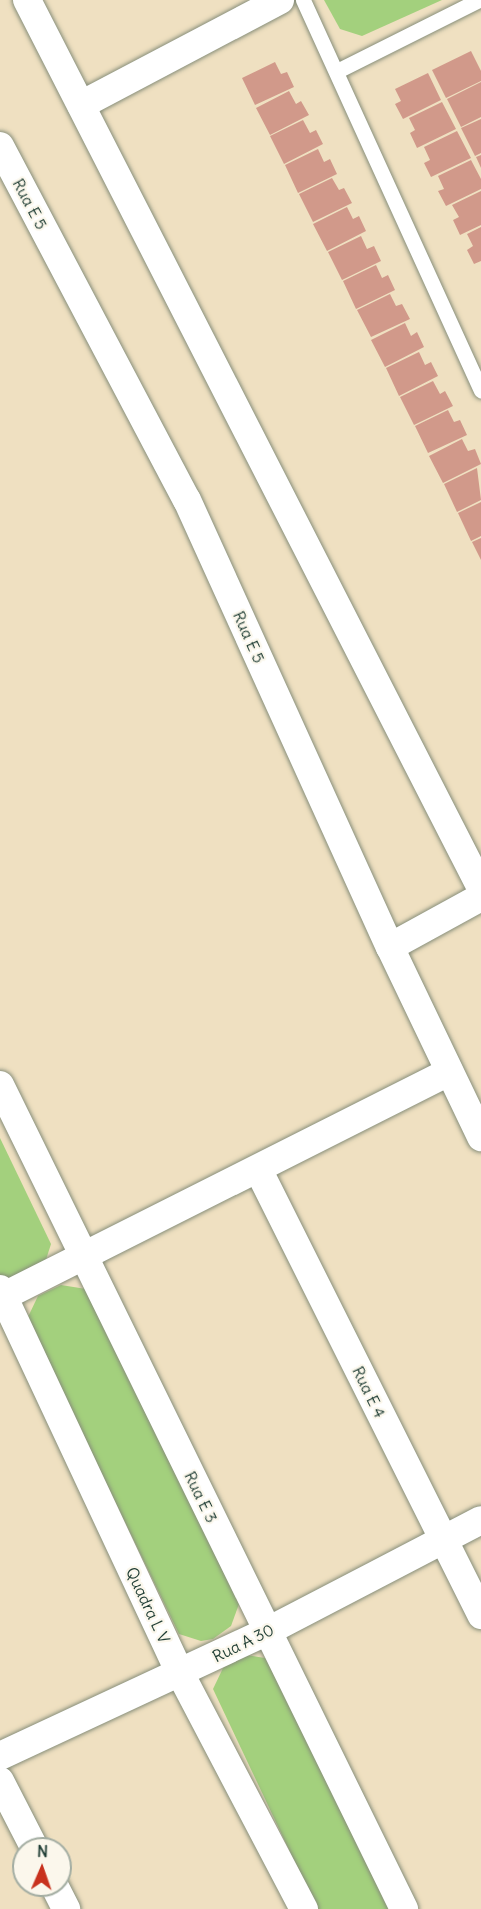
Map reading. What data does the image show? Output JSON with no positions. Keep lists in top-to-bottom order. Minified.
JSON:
{"streets":{"street":["Rua E 5","Rua E 4","Rua E 3","Quadra L V","Rua A 30"]},"crossings":[["Rua E 4","Rua A 30"],["Rua E 3","Rua A 30"],["Quadra L V","Rua A 30"]],"north":"top"}
